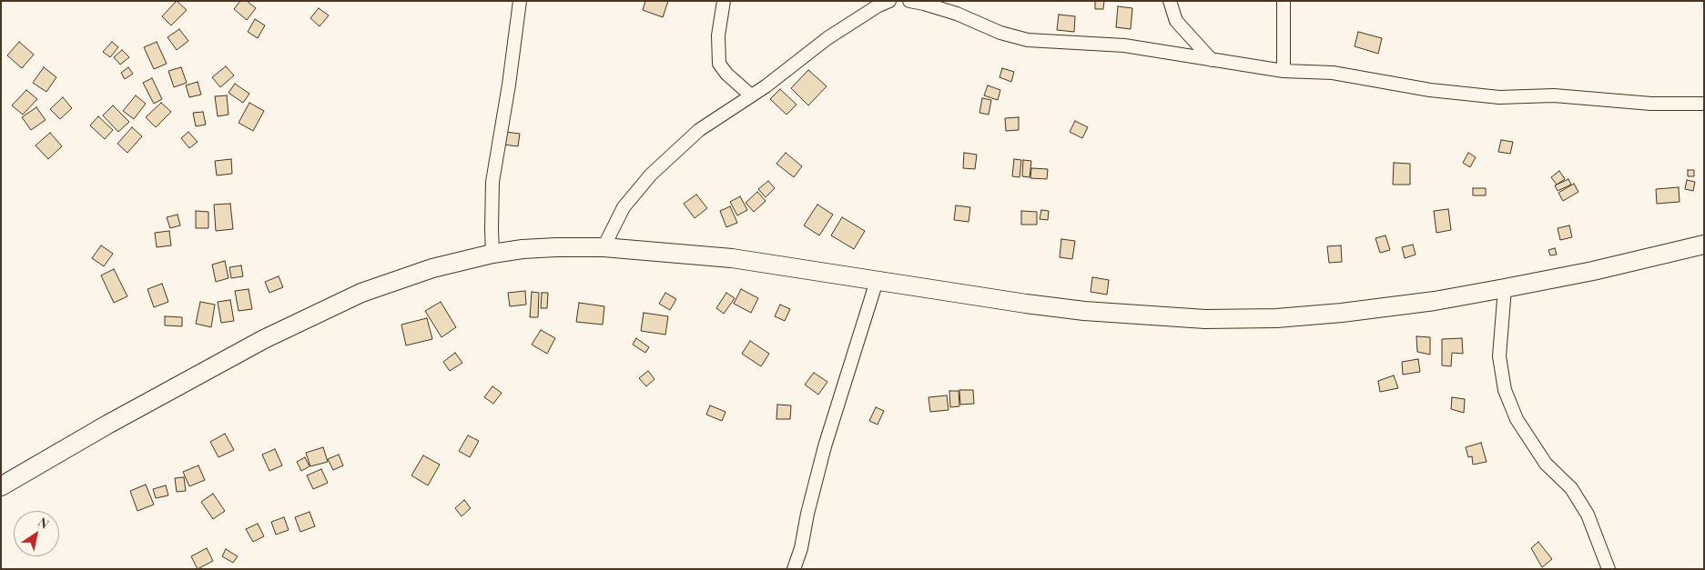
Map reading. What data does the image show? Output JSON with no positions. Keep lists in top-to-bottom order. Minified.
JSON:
{"north":"top right"}
